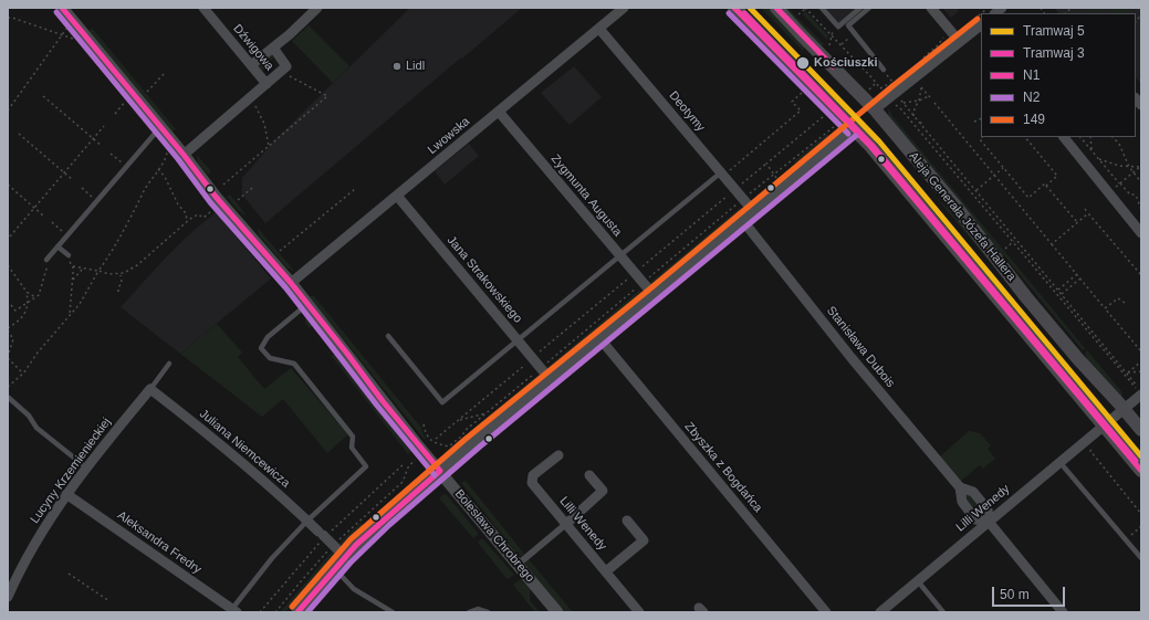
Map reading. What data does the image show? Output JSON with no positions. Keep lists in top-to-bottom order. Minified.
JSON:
{"streets":{"main road":["Aleja Generała Józefa Hallera"],"street":["Dźwigowa","Deotymy","Lwowska","Zygmunta Augusta","Jana Strakowskiego","Stanisława Dubois","Juliana Niemcewicza","Zbyszka z Bogdańca","Lucyny Krzemienieckiej","Lilli Wenedy","Bolesława Chrobrego","Aleksandra Fredry"]},"crossings":[["Deotymy","Lwowska"],["Lwowska","Zygmunta Augusta"],["Lwowska","Jana Strakowskiego"],["Lwowska","Bolesława Chrobrego"],["Aleja Generała Józefa Hallera","Lilli Wenedy"],["Stanisława Dubois","Lilli Wenedy"],["Juliana Niemcewicza","Lucyny Krzemienieckiej"],["Lucyny Krzemienieckiej","Aleksandra Fredry"]],"places":["Kościuszki","Lidl"],"lines":["tram line 5","transit line N1","transit line N2","tram line 3","transit line 149"],"legend":["Tramwaj 5","Tramwaj 3","N1","N2","149"],"scale_bar":"50 m"}
